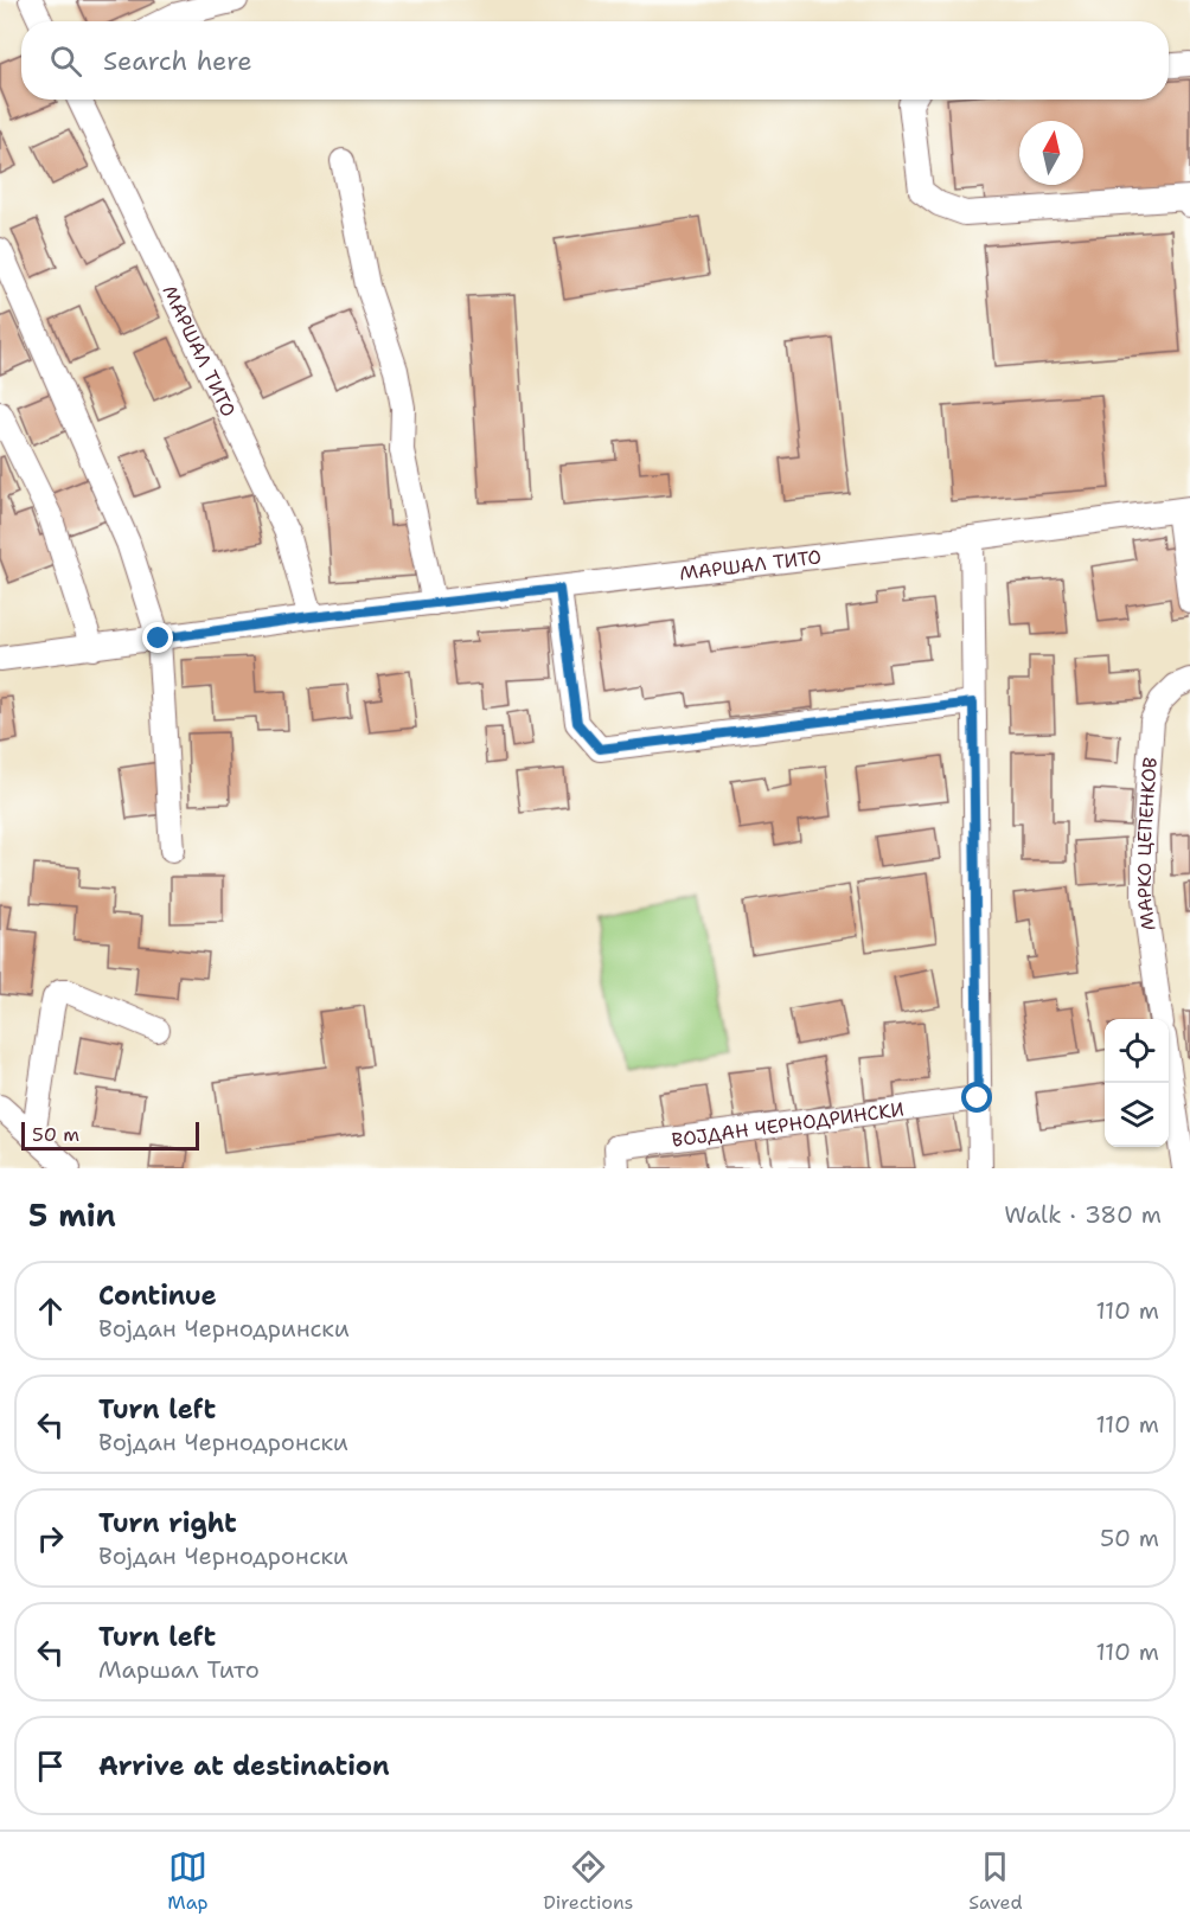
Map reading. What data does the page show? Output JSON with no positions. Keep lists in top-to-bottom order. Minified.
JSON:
{"streets":{"street":["МАРШАЛ ТИТО","МАРКО ЦЕПЕНКОВ","ВОЈДАН ЧЕРНОДРИНСКИ"]},"scale_bar":"50 m","north":"top","page":{"search":"Search here","scale":"50 m","heading":["5 min","Walk · 380 m"],"list":[["Continue","Војдан Чернодрински","110 m"],["Turn left","Војдан Чернодронски","110 m"],["Turn right","Војдан Чернодронски","50 m"],["Turn left","Маршал Тито","110 m"],"Arrive at destination"],"nav":["Map","Directions","Saved"]}}
